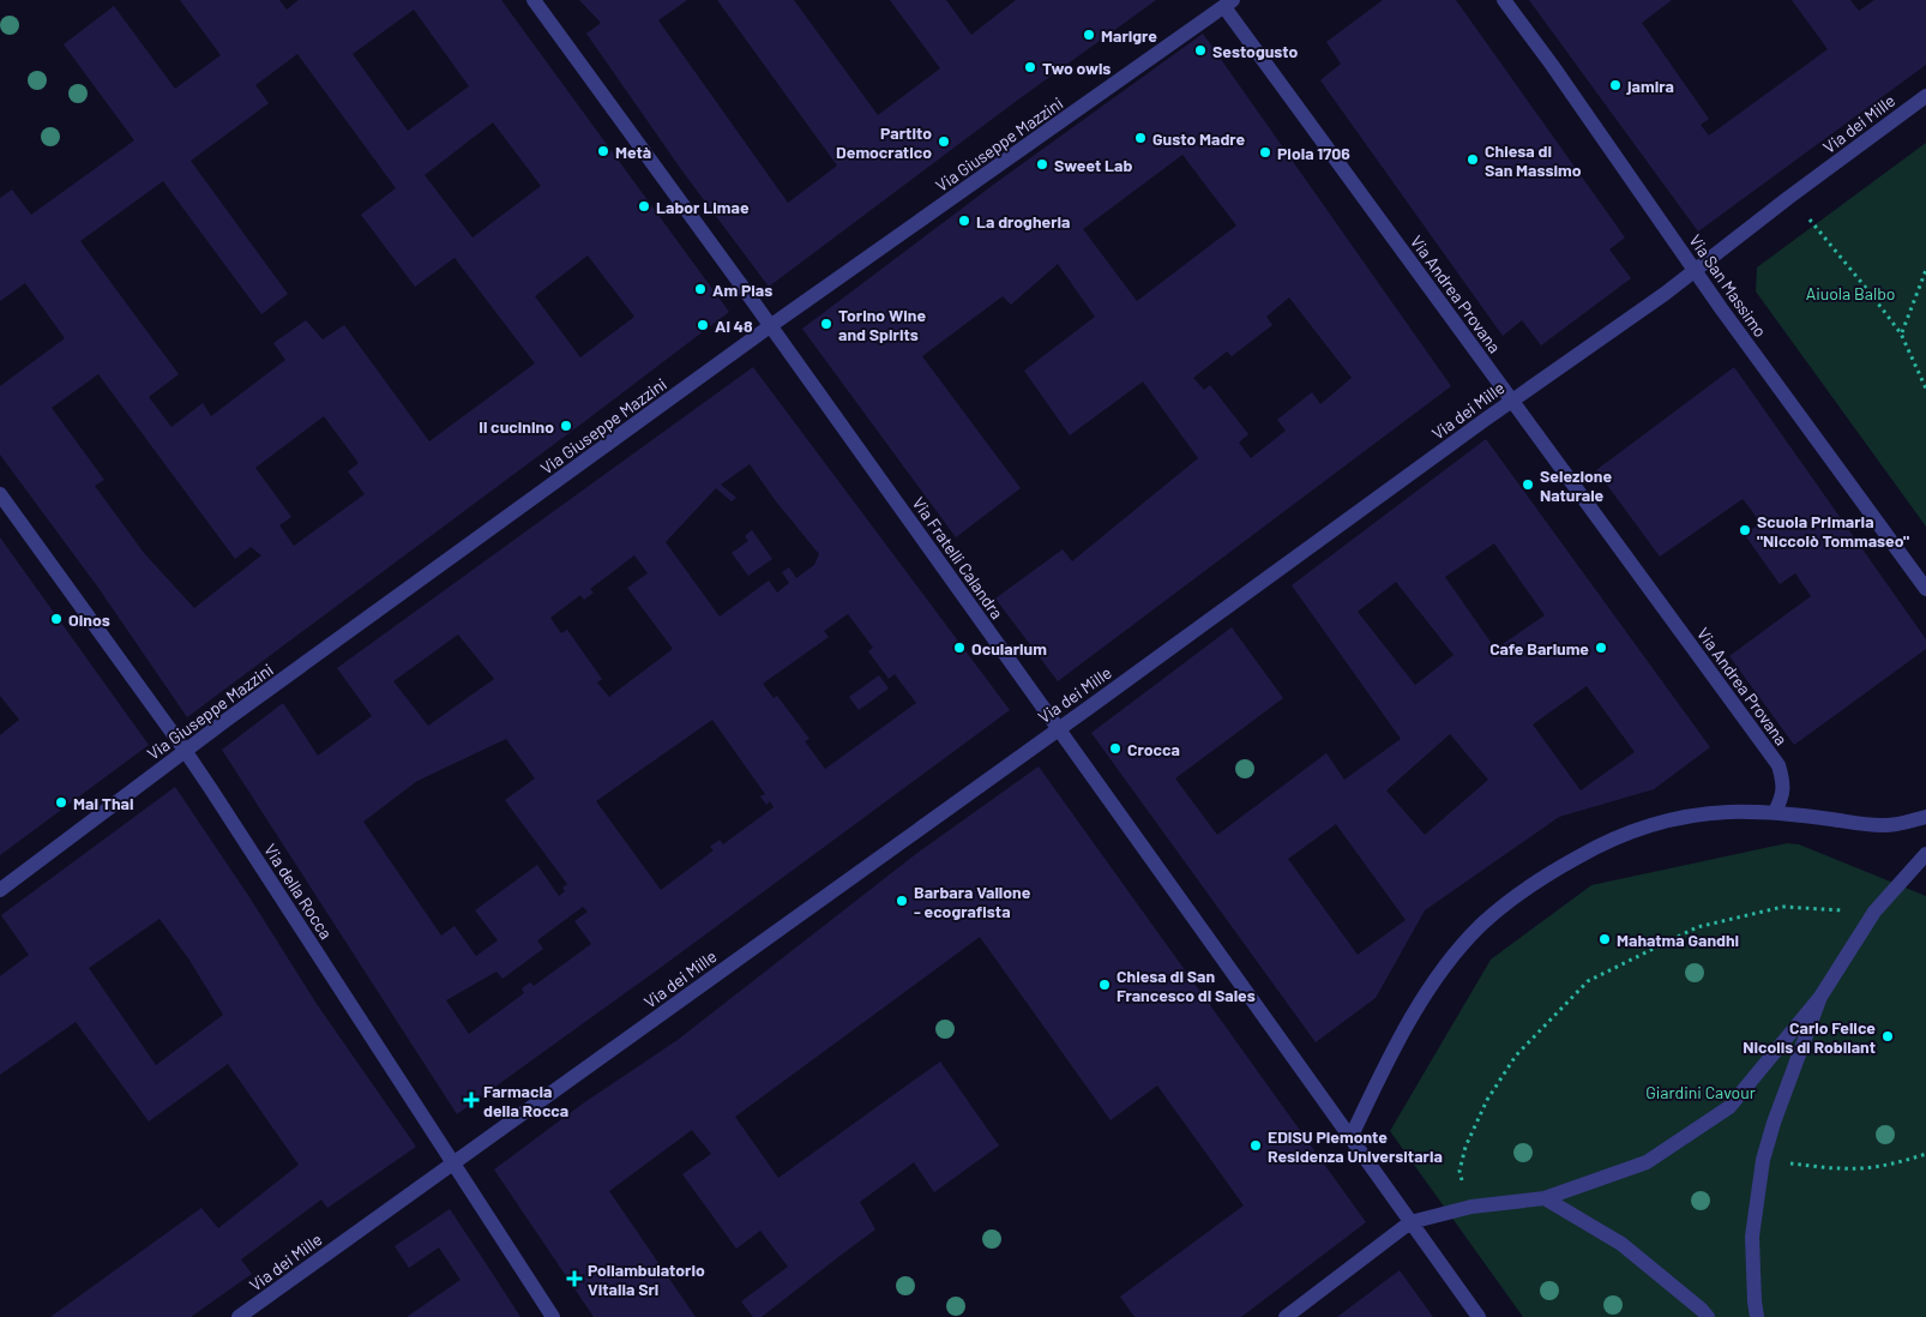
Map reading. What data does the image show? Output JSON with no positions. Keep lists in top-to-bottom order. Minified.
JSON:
{"streets":{"street":["Via dei Mille","Via Giuseppe Mazzini","Via San Massimo","Via Andrea Provana","Via Fratelli Calandra","Via della Rocca"]},"crossings":[["Via dei Mille","Via San Massimo"],["Via dei Mille","Via Andrea Provana"],["Via dei Mille","Via Fratelli Calandra"],["Via dei Mille","Via della Rocca"],["Via Giuseppe Mazzini","Via Andrea Provana"],["Via Giuseppe Mazzini","Via Fratelli Calandra"],["Via Giuseppe Mazzini","Via della Rocca"]],"parks":["Aiuola Balbo","Giardini Cavour"],"places":{"other":["Marigre","Sestogusto","Two owls","jamira","Gusto Madre","Partito Democratico","Metà","Piola 1706","Chiesa di San Massimo","Sweet Lab","Labor Limae","La drogheria","Am Pias","Torino Wine and Spirits","Al 48","Il cucinino","Selezione Naturale","Scuola Primaria \"Niccolò Tommaseo\"","Oinos","Ocularium","Cafe Barlume","Crocca","Mai Thai","Barbara Vallone - ecografista","Mahatma Gandhi","Chiesa di San Francesco di Sales","Carlo Felice Nicolis di Robilant","EDISU Piemonte Residenza Universitaria"],"health":["Farmacia della Rocca","Poliambulatorio Vitalia Srl"]}}
